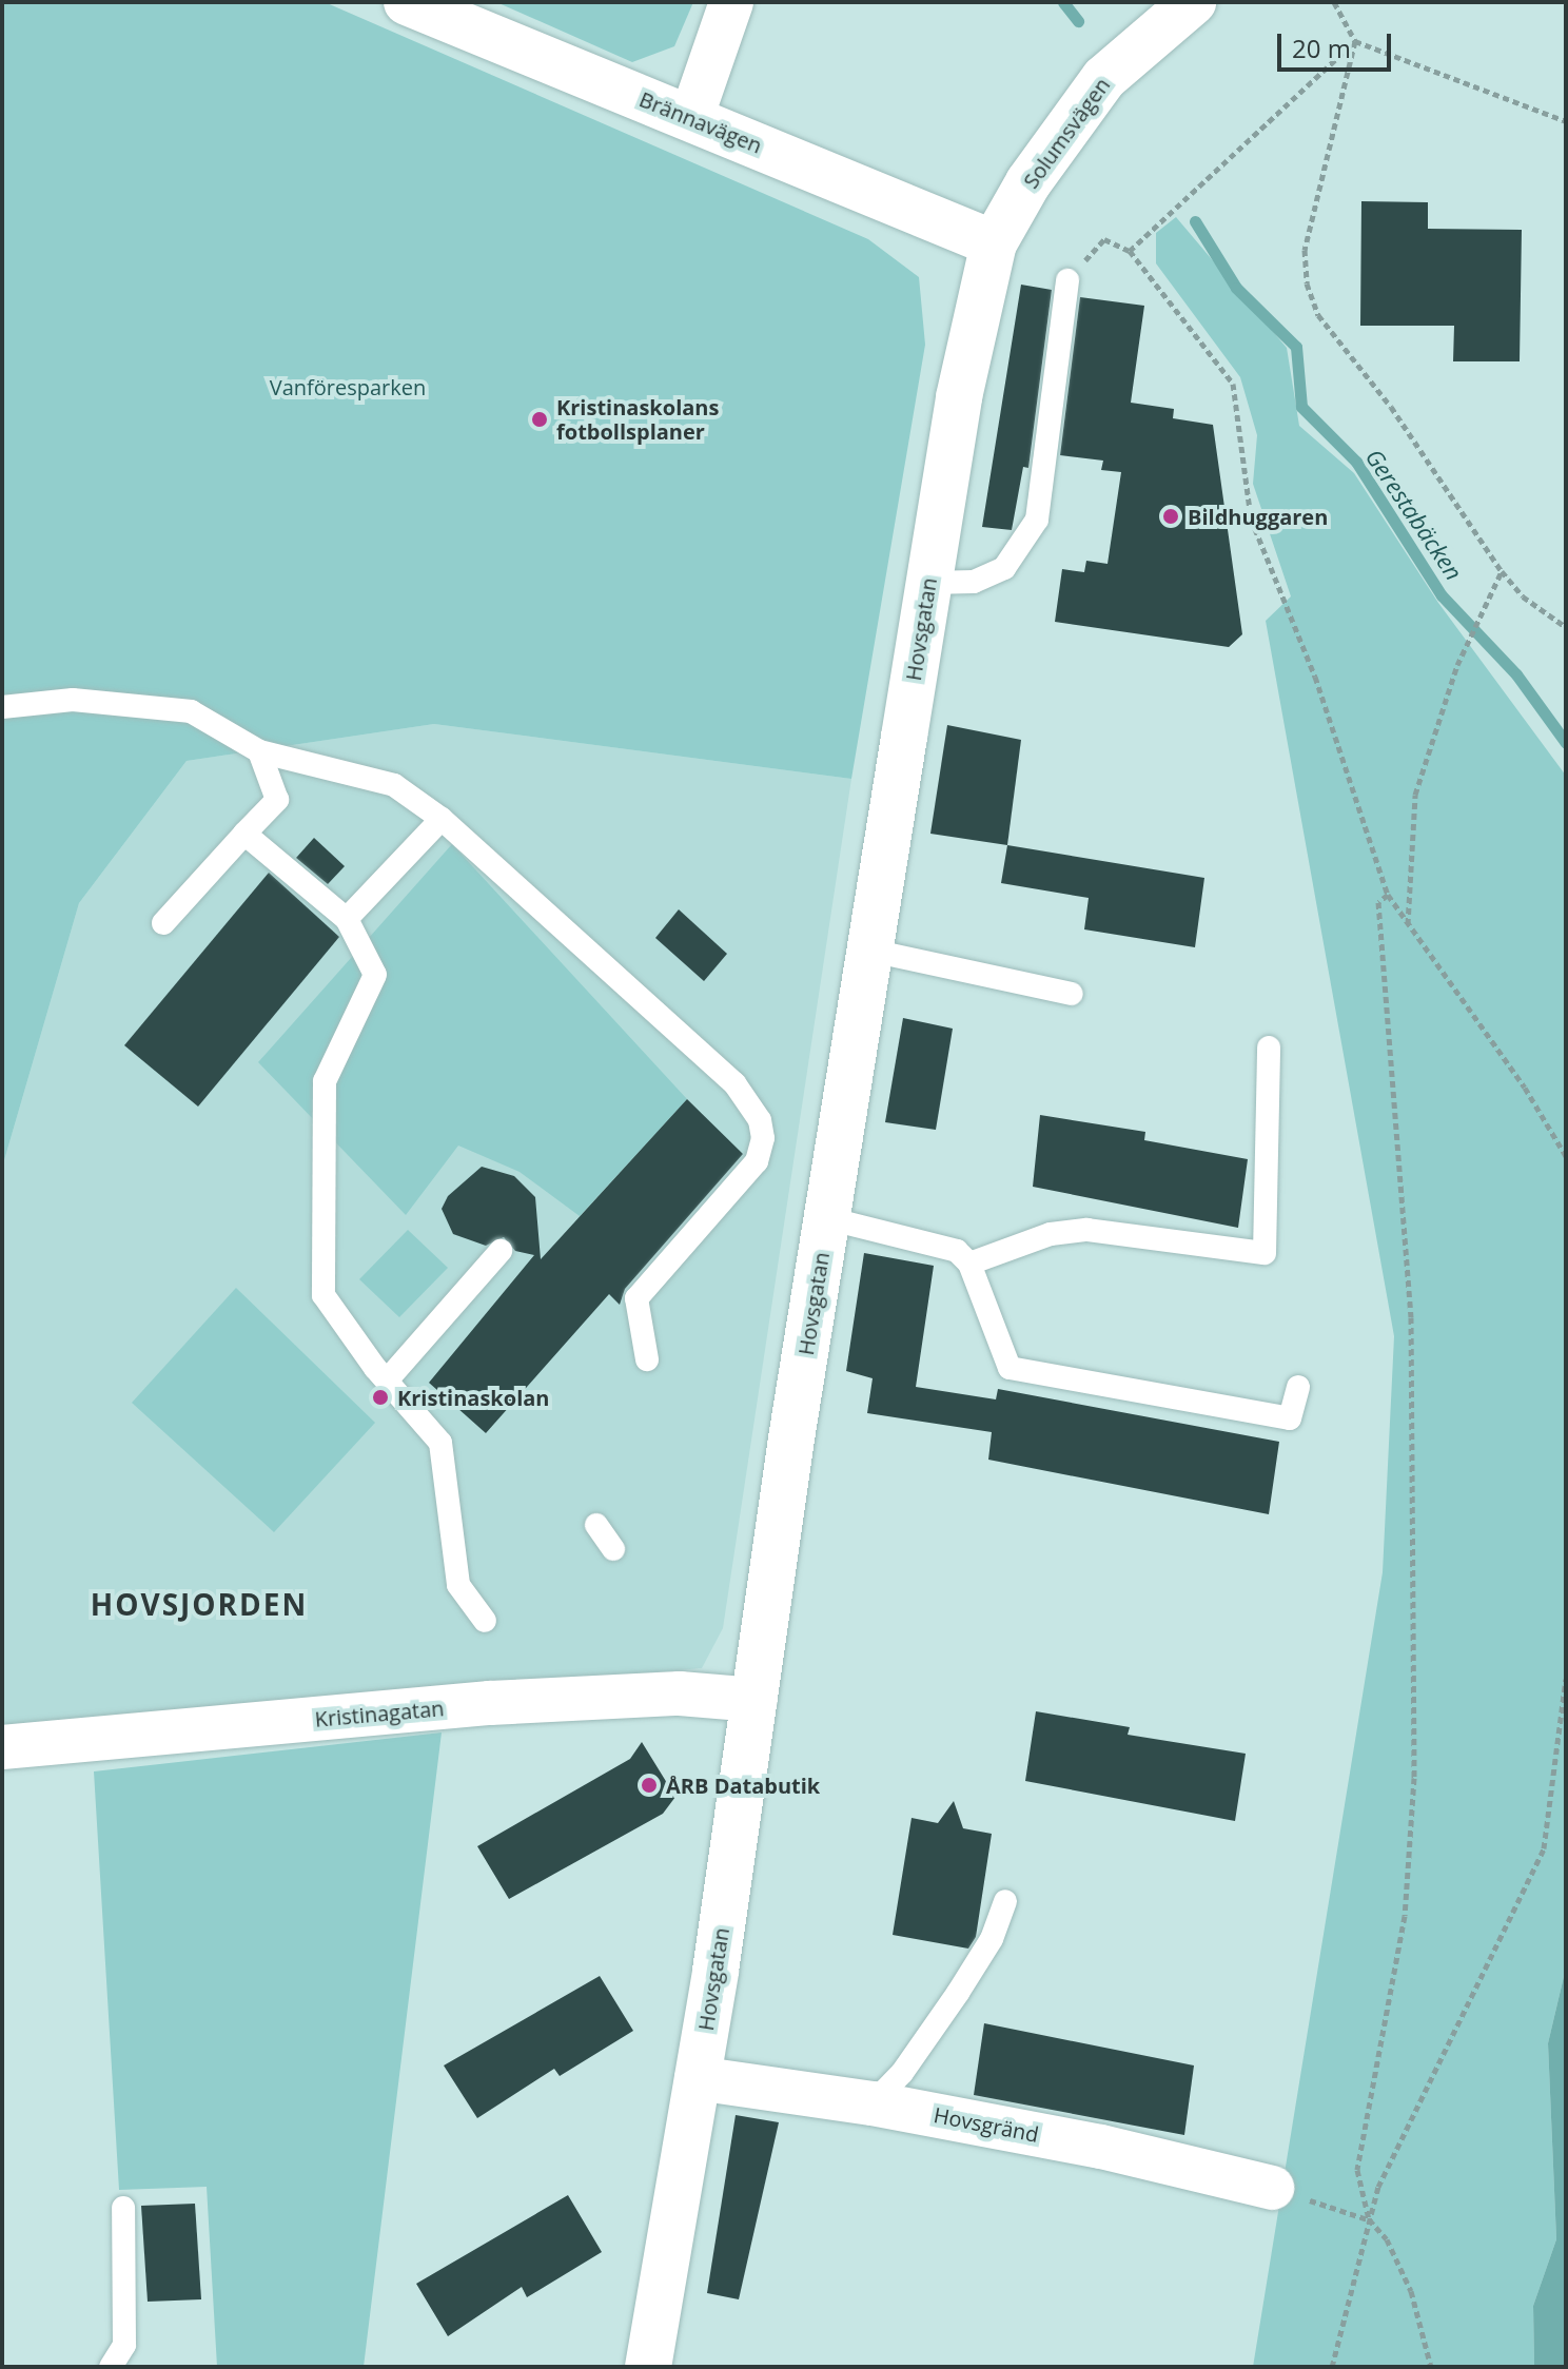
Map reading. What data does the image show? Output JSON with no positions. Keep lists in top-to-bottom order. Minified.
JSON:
{"streets":{"main road":["Brännavägen","Solumsvägen","Hovsgatan"],"street":["Kristinagatan","Hovsgränd"]},"crossings":[["Brännavägen","Solumsvägen"],["Brännavägen","Hovsgatan"],["Solumsvägen","Hovsgatan"],["Hovsgatan","Kristinagatan"],["Hovsgatan","Hovsgränd"]],"districts":["HOVSJORDEN"],"water":["Gerestabäcken"],"parks":["Vanföresparken"],"places":["Kristinaskolans fotbollsplaner","Bildhuggaren","Kristinaskolan","ÅRB Databutik"],"scale_bar":"20 m"}
